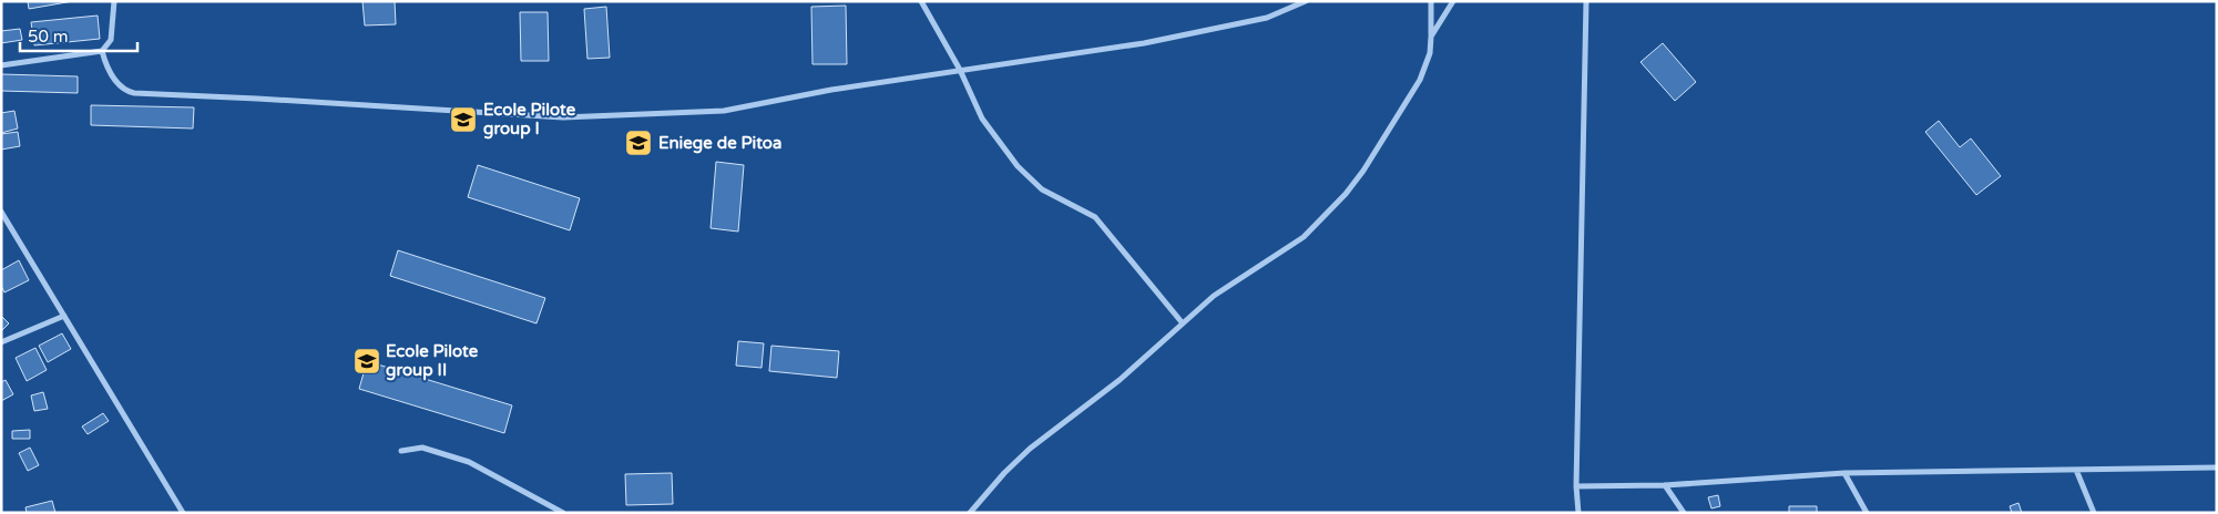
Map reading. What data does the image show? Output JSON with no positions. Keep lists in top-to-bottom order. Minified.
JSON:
{"places":{"school or university":["Ecole Pilote group I","Eniege de Pitoa","Ecole Pilote group II"]},"scale_bar":"50 m"}
